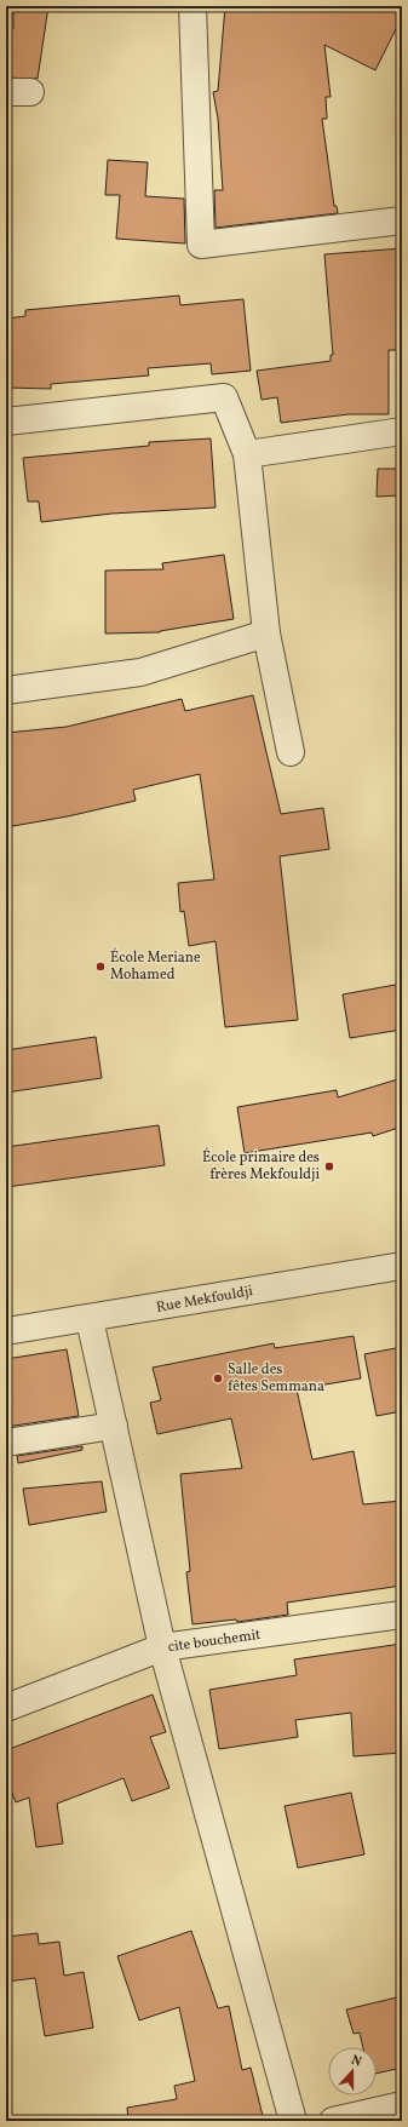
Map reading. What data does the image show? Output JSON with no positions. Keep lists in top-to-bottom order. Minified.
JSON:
{"streets":{"street":["Rue Mekfouldji","cite bouchemit"]},"places":["École Meriane Mohamed","École primaire des frères Mekfouldji","Salle des fêtes Semmana"],"north":"top"}
